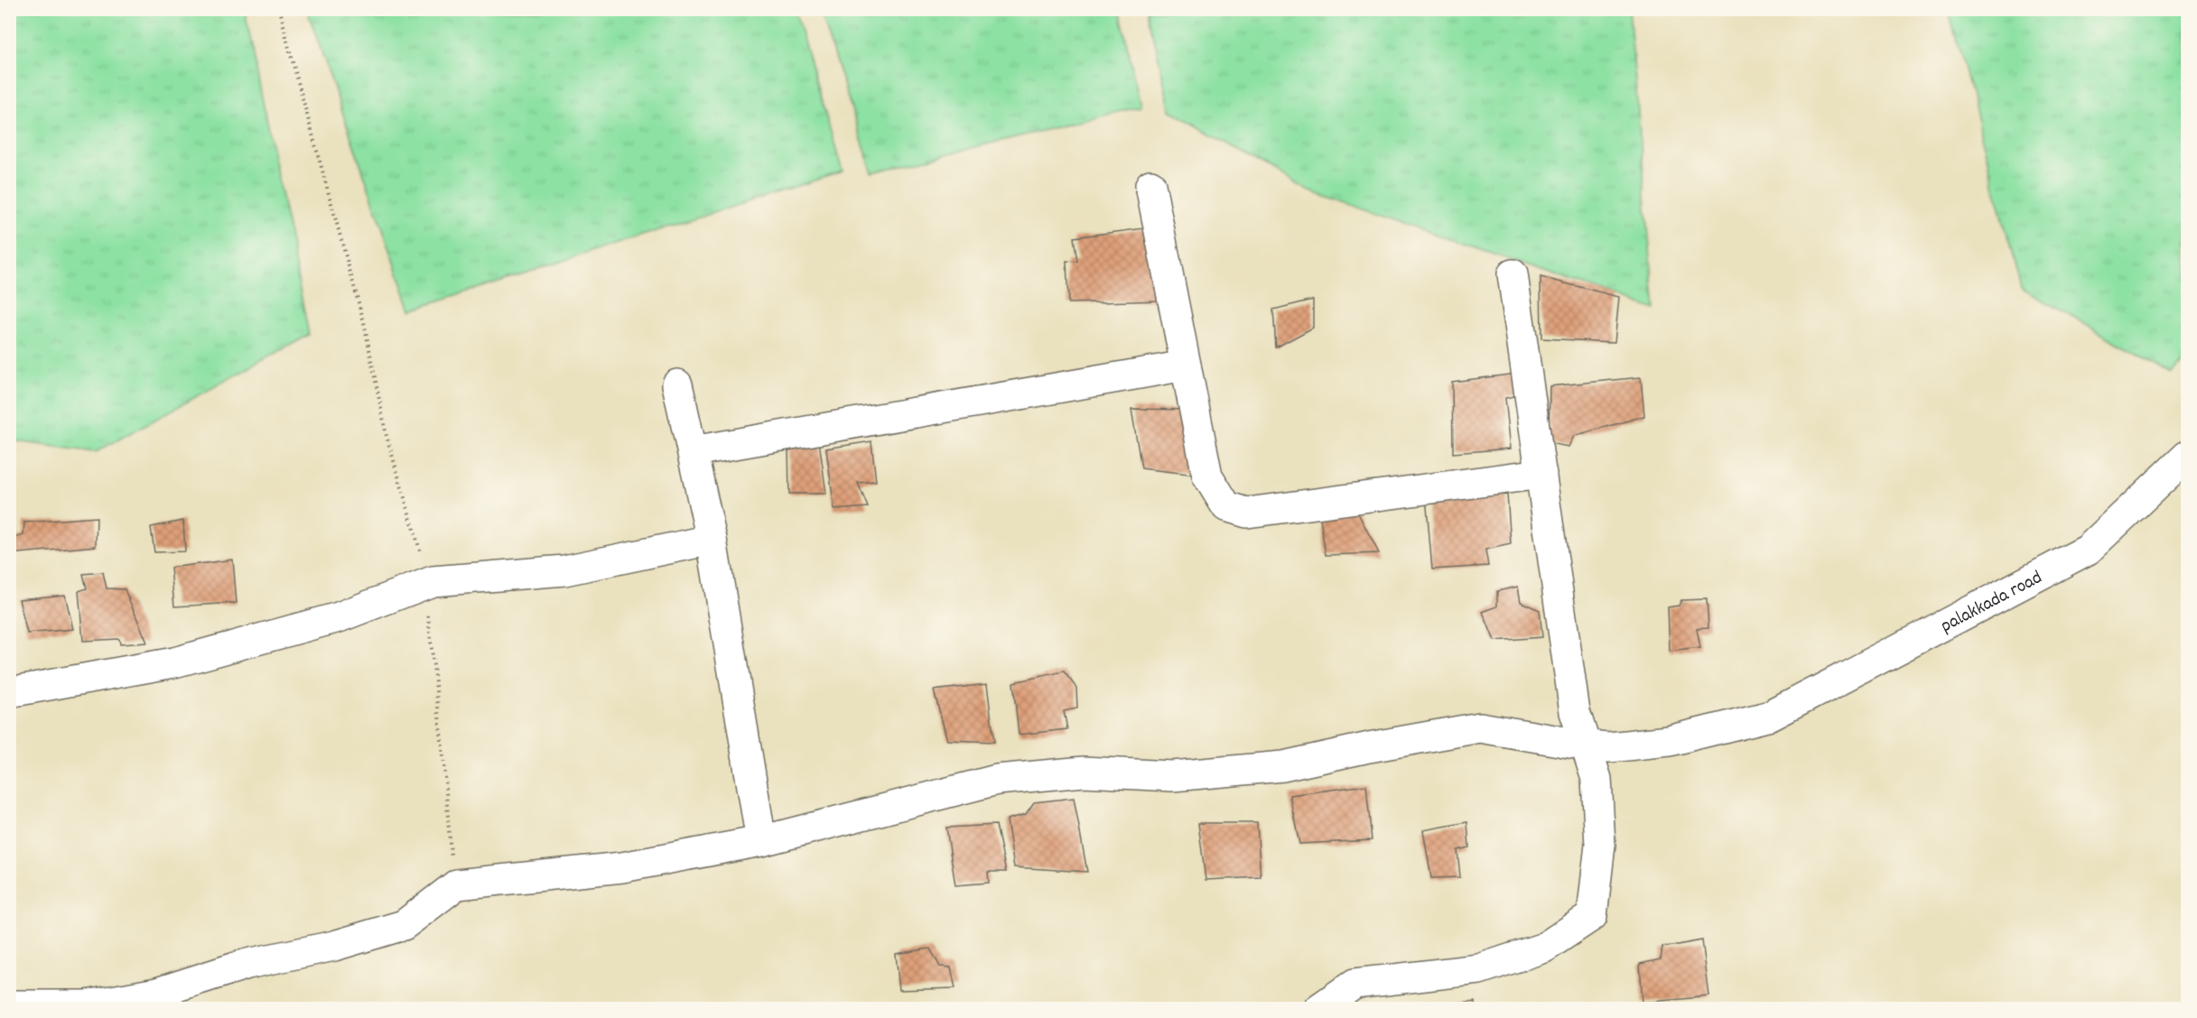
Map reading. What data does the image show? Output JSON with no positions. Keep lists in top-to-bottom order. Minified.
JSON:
{"streets":{"street":["palakkada road"]}}
